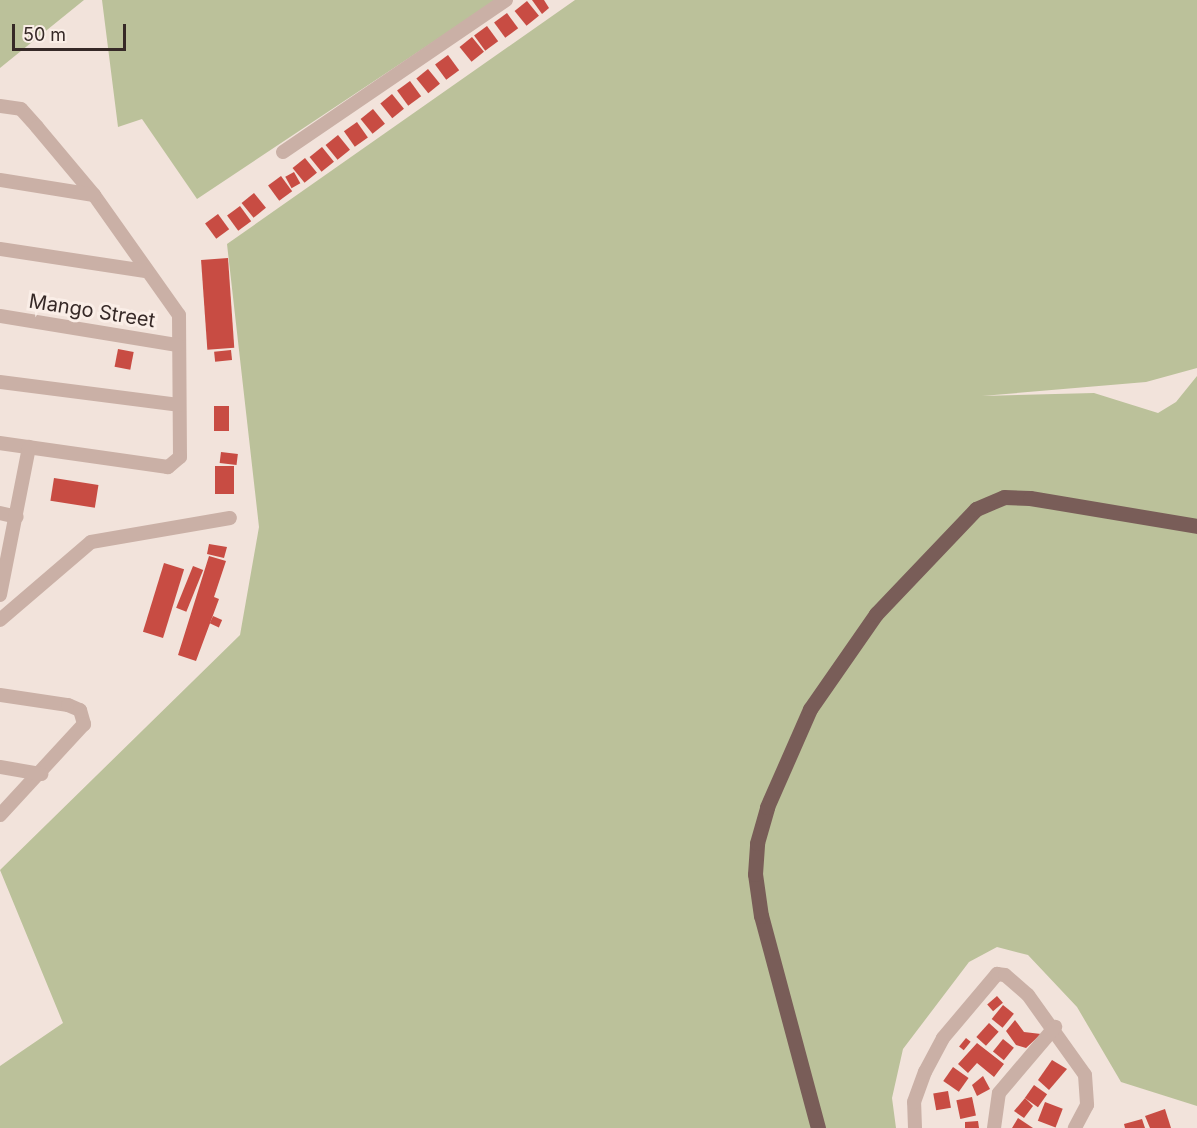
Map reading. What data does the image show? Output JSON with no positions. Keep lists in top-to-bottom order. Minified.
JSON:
{"streets":{"street":["Mango Street"]},"scale_bar":"50 m"}
